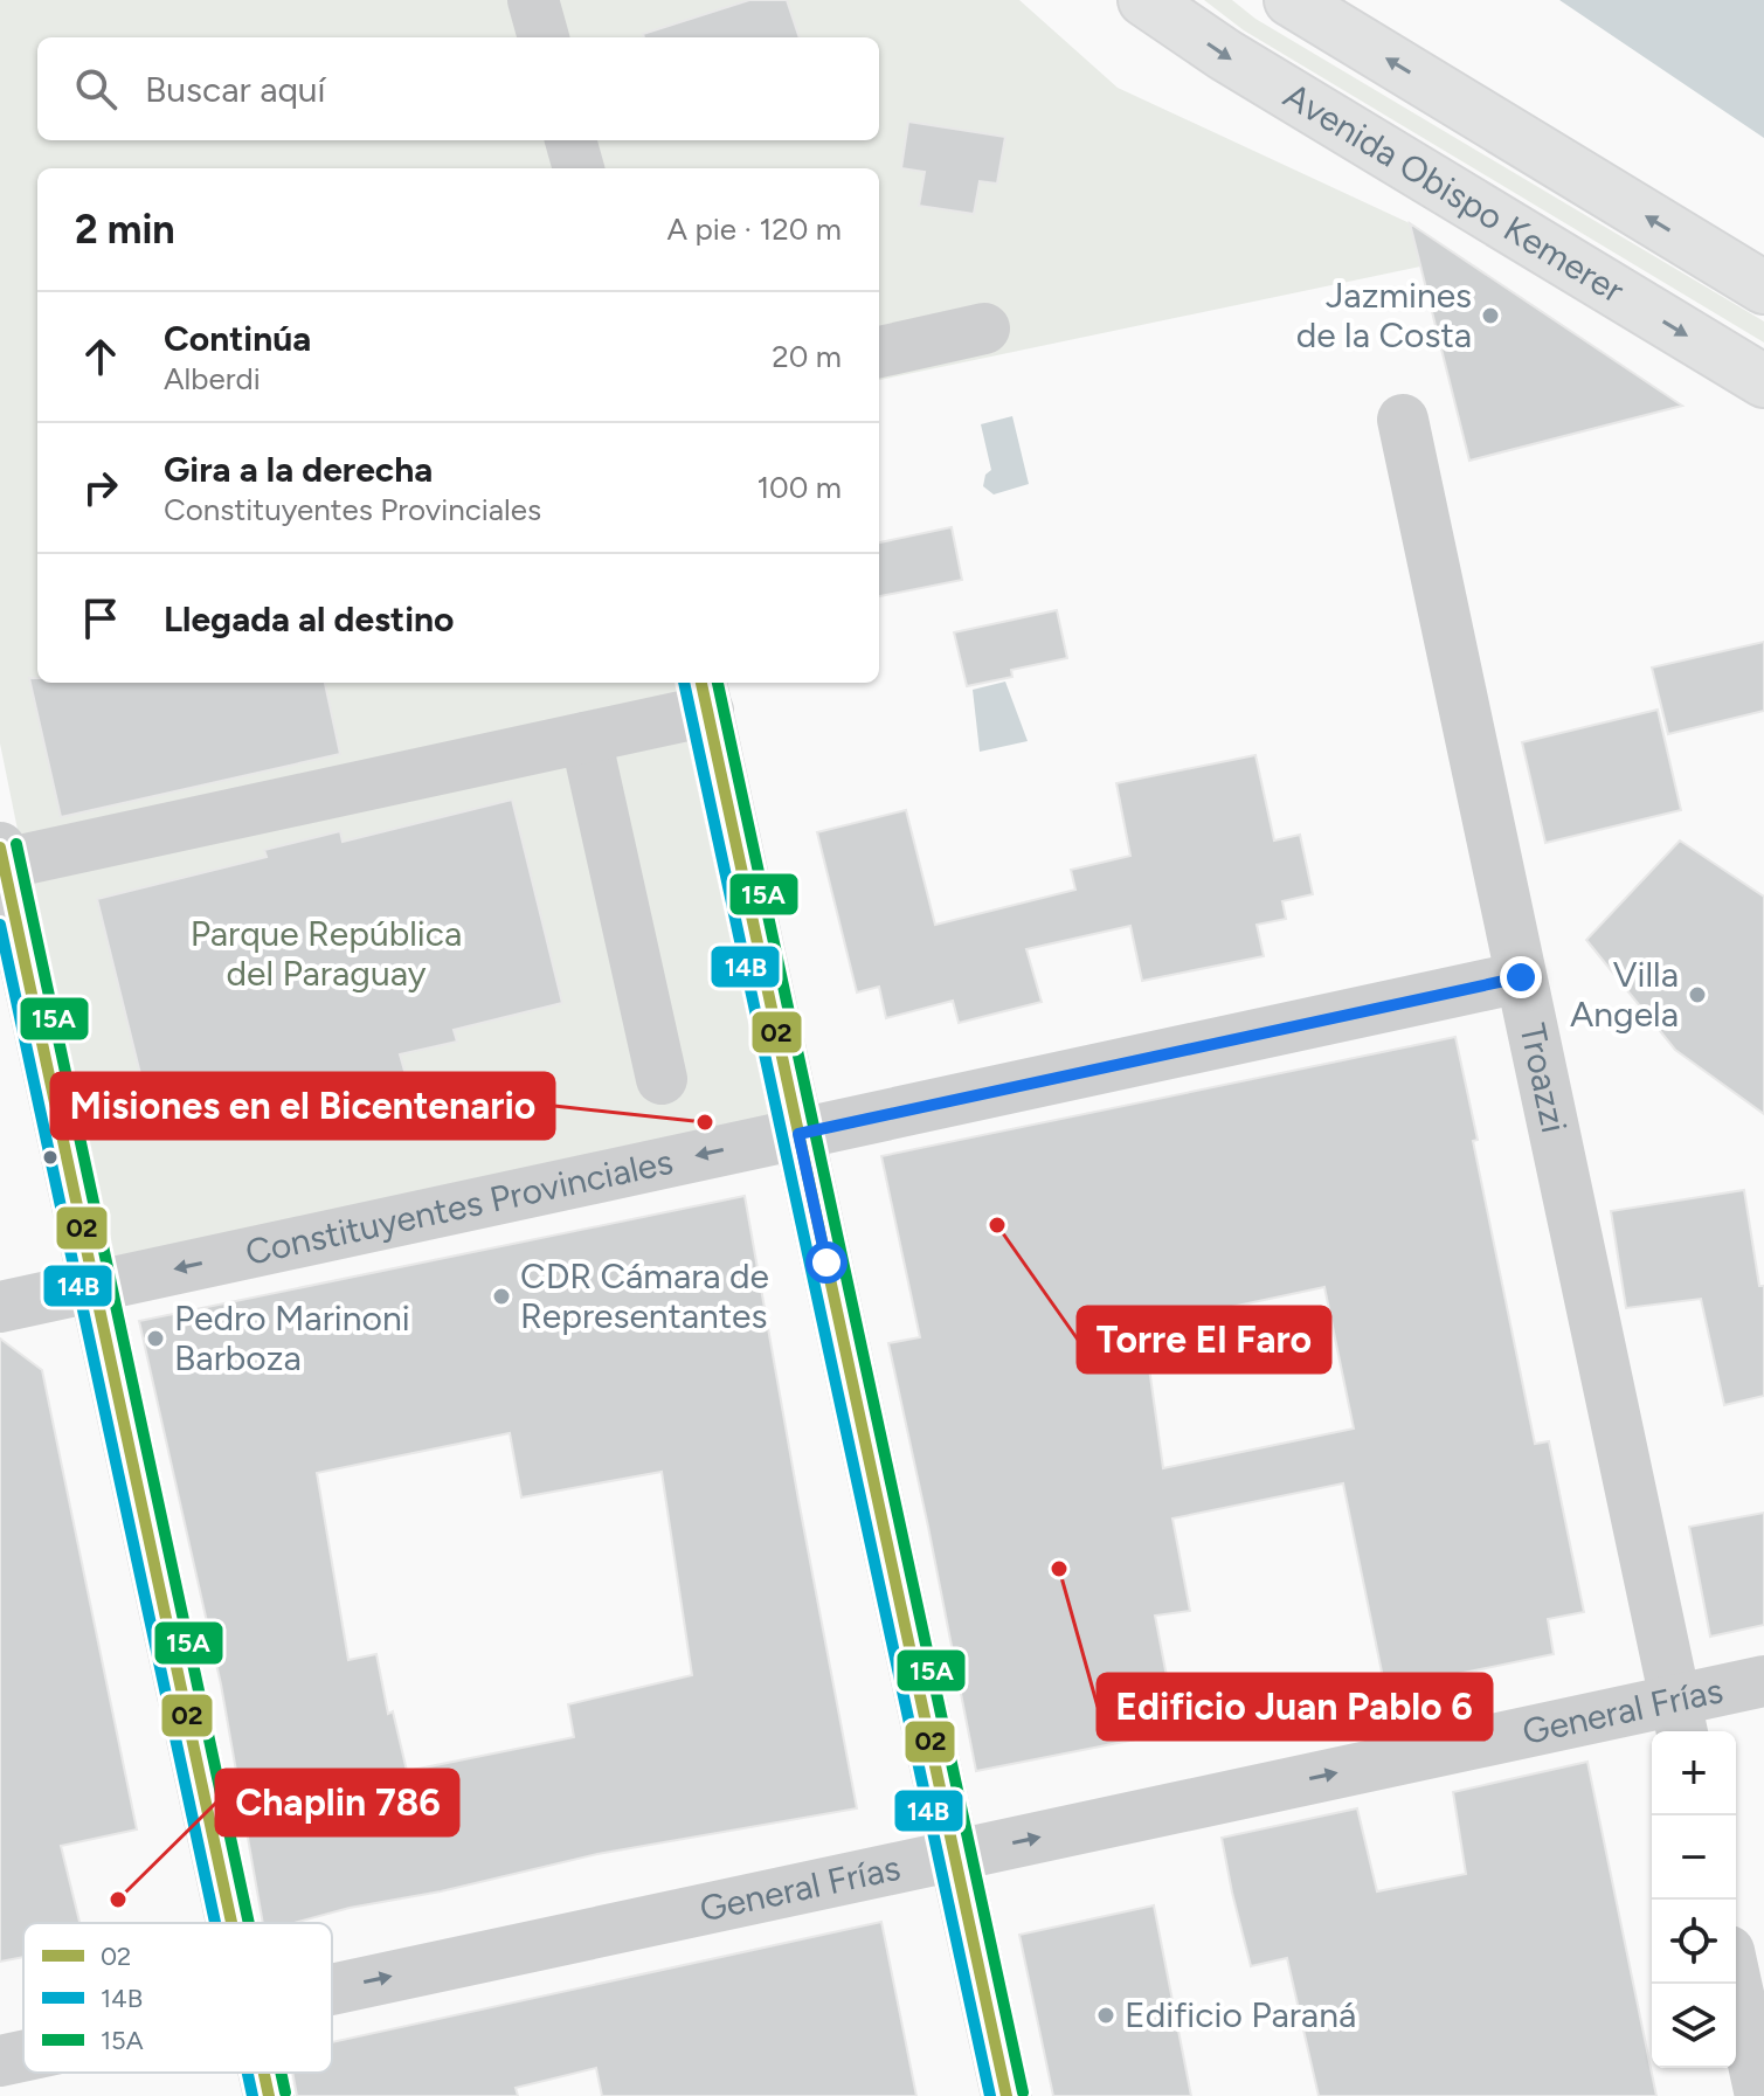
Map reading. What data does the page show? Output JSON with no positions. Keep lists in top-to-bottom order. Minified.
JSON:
{"streets":{"main road":["Avenida Obispo Kemerer"],"street":["Troazzi","Constituyentes Provinciales","General Frías"]},"crossings":[["Troazzi","Constituyentes Provinciales"],["Troazzi","General Frías"]],"one_way":["General Frías"],"parks":["Parque República del Paraguay"],"places":["Jazmines de la Costa","Villa Angela","Misiones en el Bicentenario","Torre El Faro","CDR Cámara de Representantes","Pedro Marinoni Barboza","Edificio Juan Pablo 6","Chaplin 786","Edificio Paraná"],"lines":["transit line 02","transit line 14B","transit line 15A"],"legend":["02","14B","15A"],"page":{"search":"Buscar aquí","heading":["2 min","A pie · 120 m"],"list":[["Continúa","Alberdi","20 m"],["Gira a la derecha","Constituyentes Provinciales","100 m"],"Llegada al destino"],"map_buttons":["+","−"]}}
